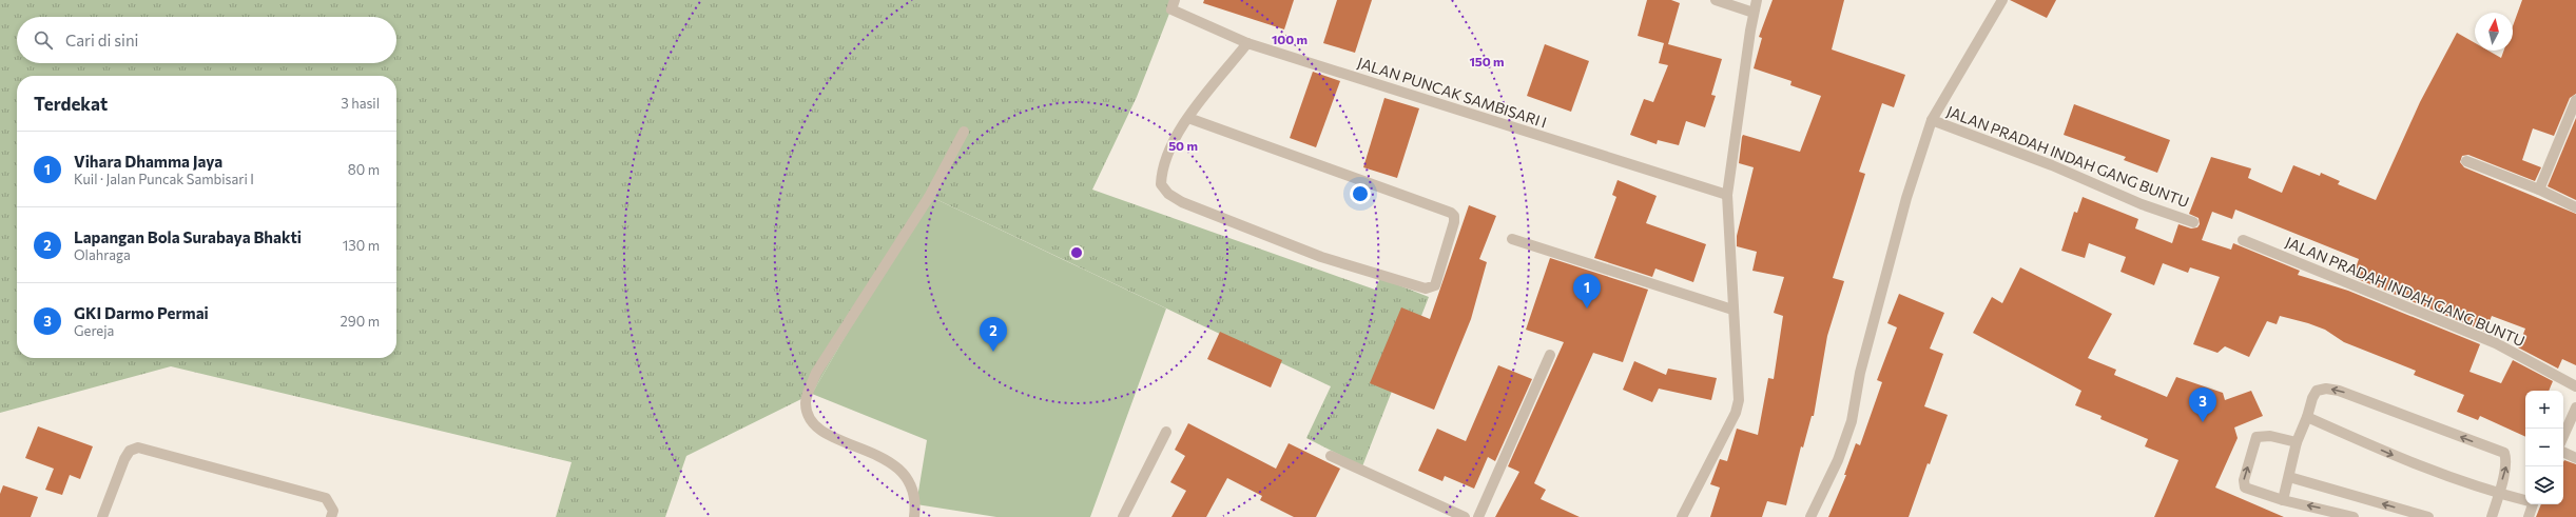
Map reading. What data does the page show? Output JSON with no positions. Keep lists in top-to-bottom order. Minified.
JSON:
{"streets":{"street":["JALAN PUNCAK SAMBISARI I","JALAN PRADAH INDAH GANG BUNTU"]},"north":"top","page":{"search":"Cari di sini","heading":["Terdekat","3 hasil"],"list":[{"mark":"1","name":"Vihara Dhamma Jaya","note":"Kuil · Jalan Puncak Sambisari I","value":"80 m"},{"mark":"2","name":"Lapangan Bola Surabaya Bhakti","note":"Olahraga","value":"130 m"},{"mark":"3","name":"GKI Darmo Permai","note":"Gereja","value":"290 m"}],"pins":["1","2","3"],"map_buttons":["+","−"]},"rings":["100 m","150 m","50 m"]}
